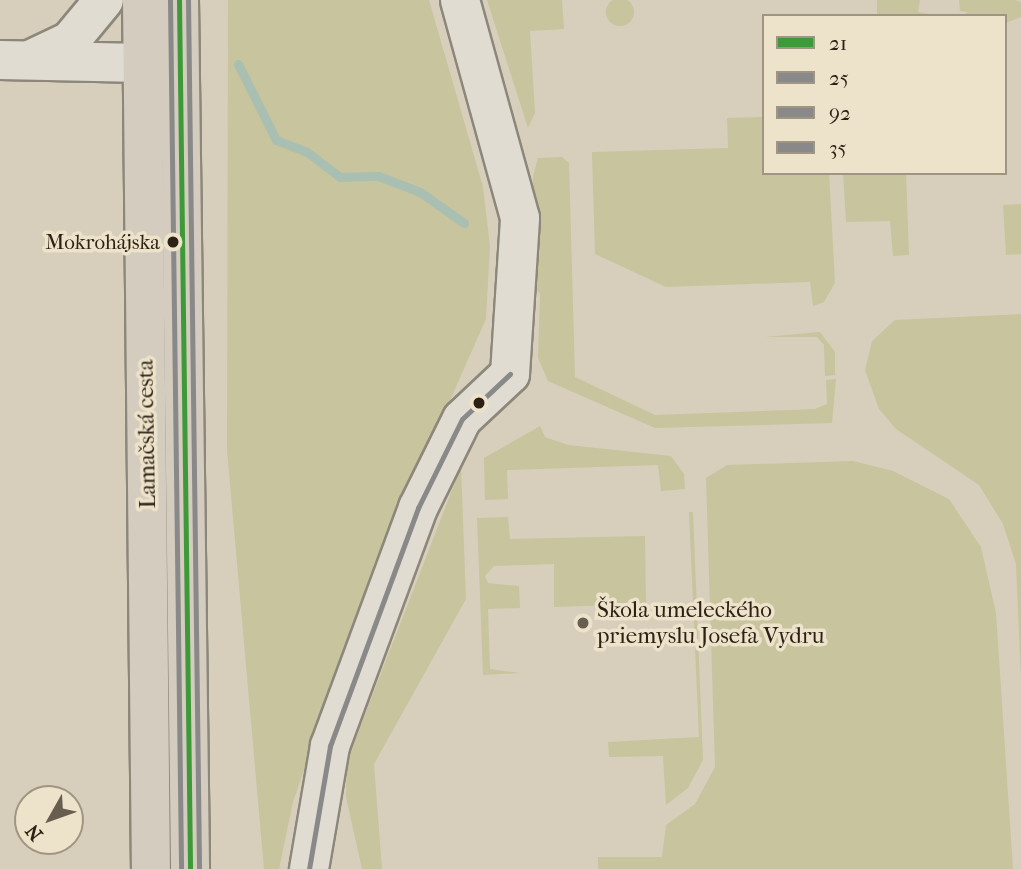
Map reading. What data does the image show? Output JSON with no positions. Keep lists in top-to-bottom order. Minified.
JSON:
{"streets":{"main road":["Lamačská cesta"]},"places":["Mokrohájska","Škola umeleckého priemyslu Josefa Vydru"],"lines":["transit line 21","transit line 25","transit line 92","transit line 35"],"legend":["21","25","92","35"],"north":"bottom left"}
